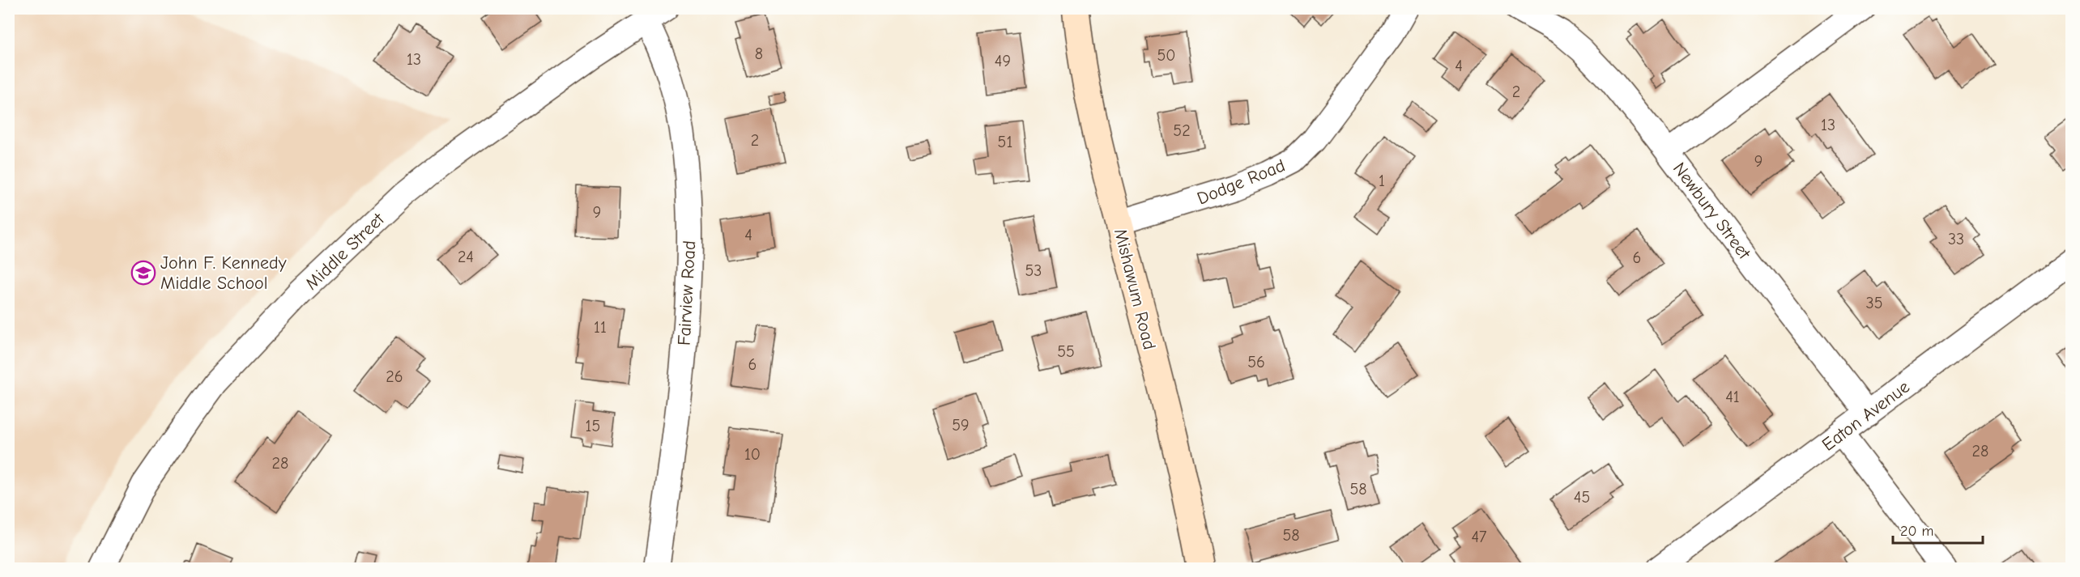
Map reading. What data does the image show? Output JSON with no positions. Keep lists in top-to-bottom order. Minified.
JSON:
{"streets":{"main road":["Mishawum Road"],"street":["Dodge Road","Newbury Street","Middle Street","Fairview Road","Eaton Avenue"]},"crossings":[["Dodge Road","Mishawum Road"],["Newbury Street","Eaton Avenue"],["Middle Street","Fairview Road"]],"places":{"school or university":["John F. Kennedy Middle School"]},"house_numbers":["8","50","13","49","4","2","13","52","2","51","9","1","9","4","33","24","6","53","35","11","55","56","6","26","41","59","15","28","10","28","58","45","58","47"],"scale_bar":"20 m"}
